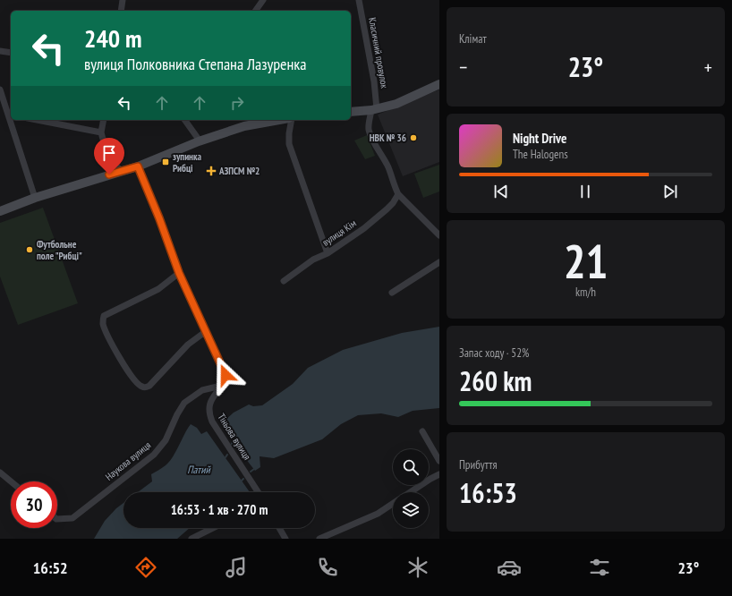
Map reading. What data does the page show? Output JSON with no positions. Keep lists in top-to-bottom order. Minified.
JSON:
{"streets":{"street":["Класичний провулок","вулиця Кім","Тіньова вулиця","Наукова вулиця"]},"crossings":[["Класичний провулок","вулиця Кім"],["Тіньова вулиця","Наукова вулиця"]],"water":["Патий"],"places":{"other":["НВК № 36","Футбольне поле \"Рибці\""],"transit":["зупинка Рибці"],"health":["АЗПСМ №2"]},"page":{"tile":["Клімат",["21","km/h"],["Запас ходу · 52%","260 km"],["Прибуття","16:53"]],"turn":["240 m","вулиця Полковника Степана Лазуренка"],"heat":["−","23°","+"],"song":["Night Drive","The Halogens"],"limit":"30","trip":"16:53 · 1 хв · 270 m","tabs":["16:52","23°"]}}
